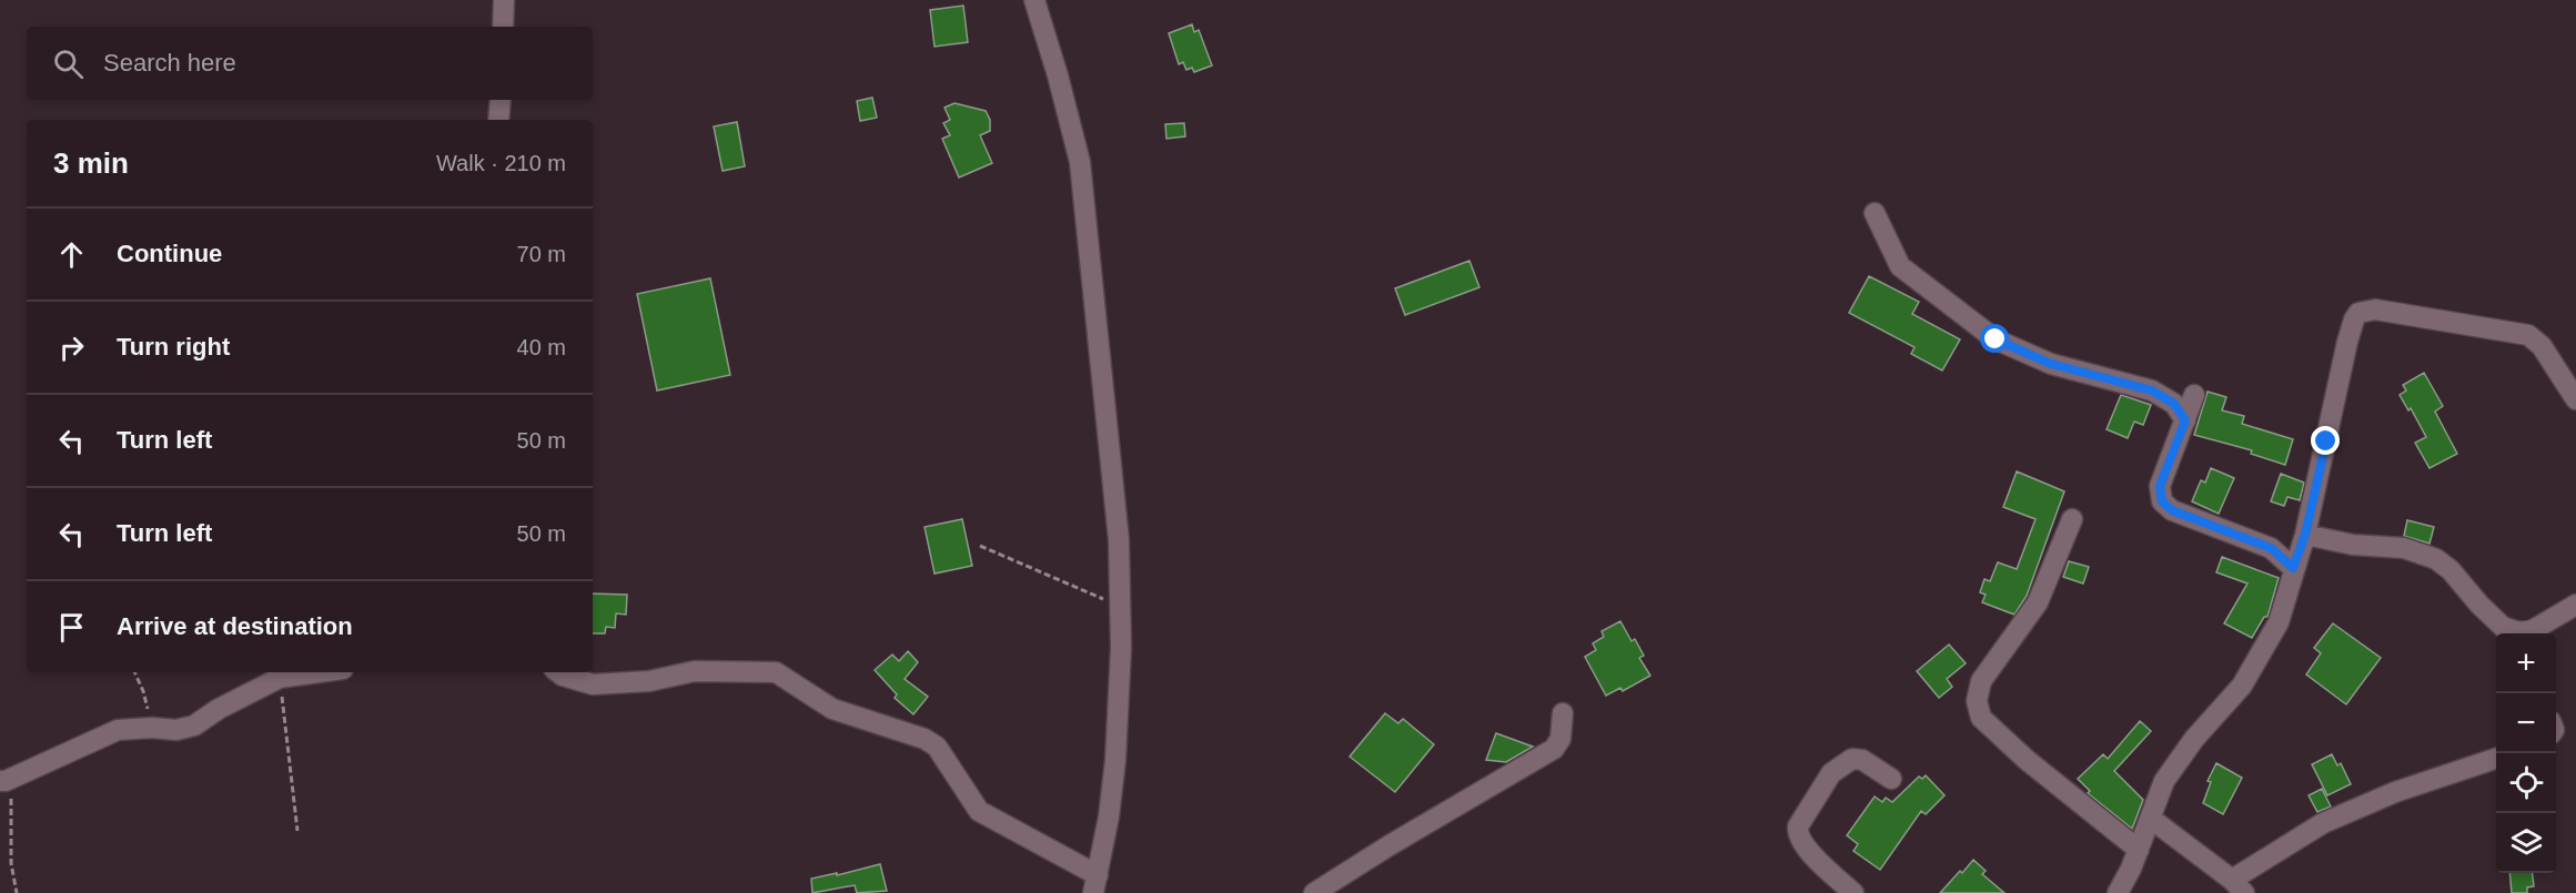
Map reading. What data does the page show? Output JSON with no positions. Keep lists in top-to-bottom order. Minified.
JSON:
{"page":{"search":"Search here","heading":["3 min","Walk · 210 m"],"list":[["Continue","70 m"],["Turn right","40 m"],["Turn left","50 m"],["Turn left","50 m"],"Arrive at destination"],"map_buttons":["+","−"]}}
